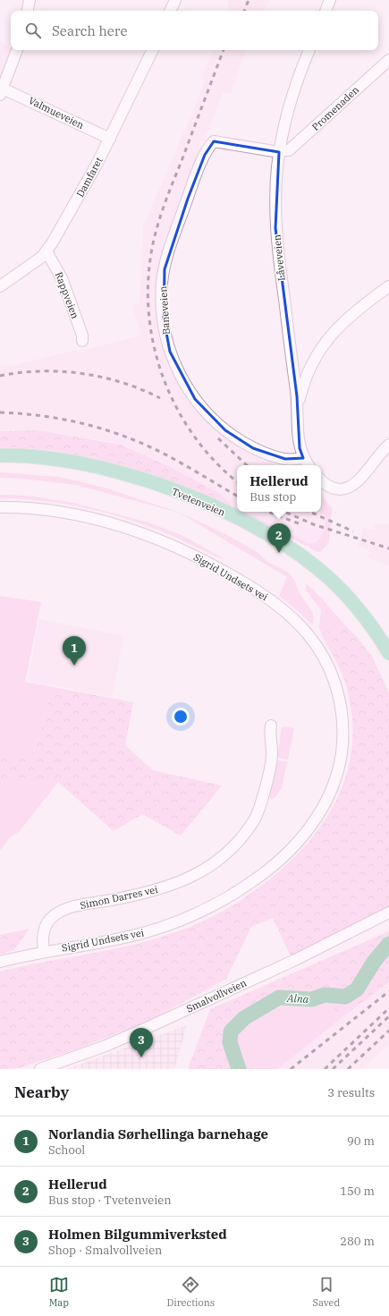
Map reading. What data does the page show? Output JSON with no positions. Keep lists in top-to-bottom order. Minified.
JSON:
{"streets":{"main road":["Tvetenveien"],"street":["Promenaden","Valmueveien","Damfaret","Låveveien","Rappveien","Baneveien","Sigrid Undsets vei","Simon Darres vei","Smalvollveien"]},"crossings":[["Promenaden","Låveveien"],["Promenaden","Baneveien"],["Valmueveien","Damfaret"],["Damfaret","Rappveien"],["Låveveien","Baneveien"],["Sigrid Undsets vei","Simon Darres vei"]],"water":["Alna"],"page":{"search":"Search here","popup":["Hellerud","Bus stop"],"pins":["2","1","3"],"heading":["Nearby","3 results"],"list":[{"mark":"1","name":"Norlandia Sørhellinga barnehage","note":"School","value":"90 m"},{"mark":"2","name":"Hellerud","note":"Bus stop · Tvetenveien","value":"150 m"},{"mark":"3","name":"Holmen Bilgummiverksted","note":"Shop · Smalvollveien","value":"280 m"}],"nav":["Map","Directions","Saved"]}}
